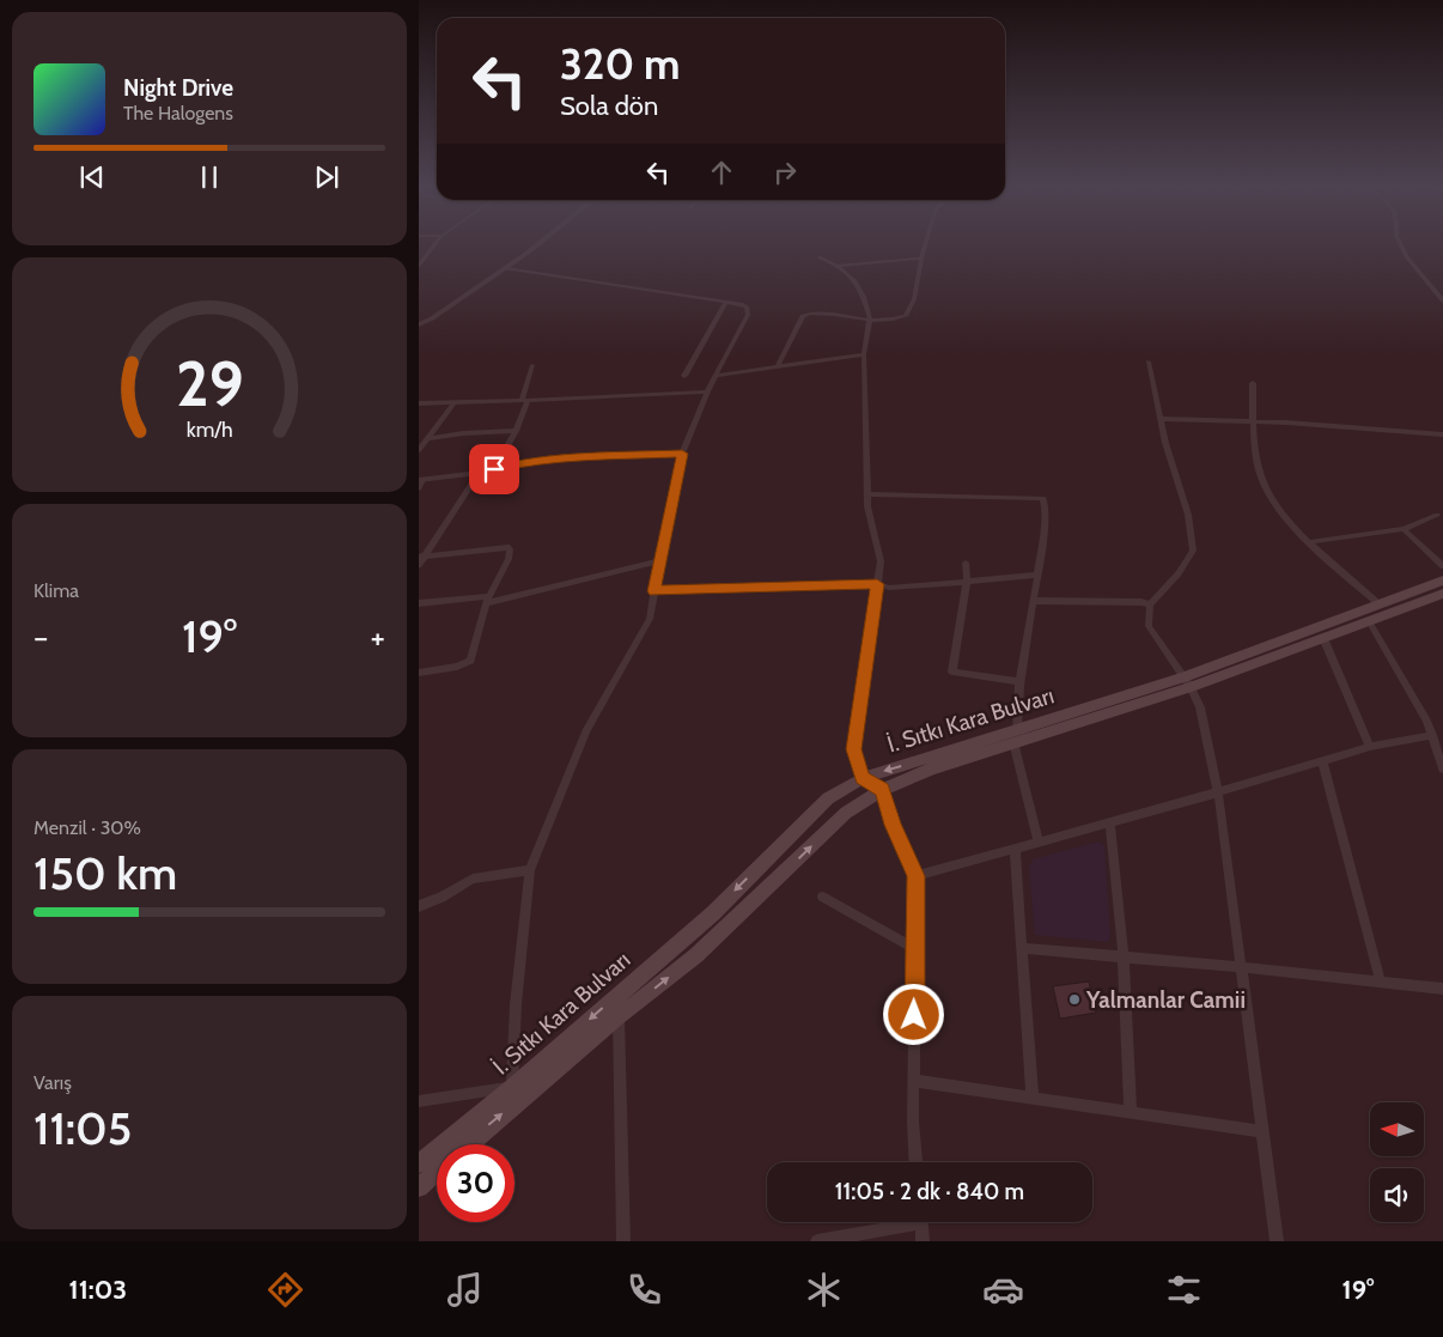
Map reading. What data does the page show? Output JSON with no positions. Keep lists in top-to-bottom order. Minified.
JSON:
{"streets":{"main road":["İ. Sıtkı Kara Bulvarı"]},"places":["Yalmanlar Camii"],"north":"left","page":{"turn":["320 m","Sola dön"],"song":["Night Drive","The Halogens"],"tile":["Klima",["Menzil · 30%","150 km"],["Varış","11:05"]],"heat":["−","19°","+"],"limit":"30","trip":"11:05 · 2 dk · 840 m","tabs":["11:03","19°"],"gauge":["29","km/h"]}}
